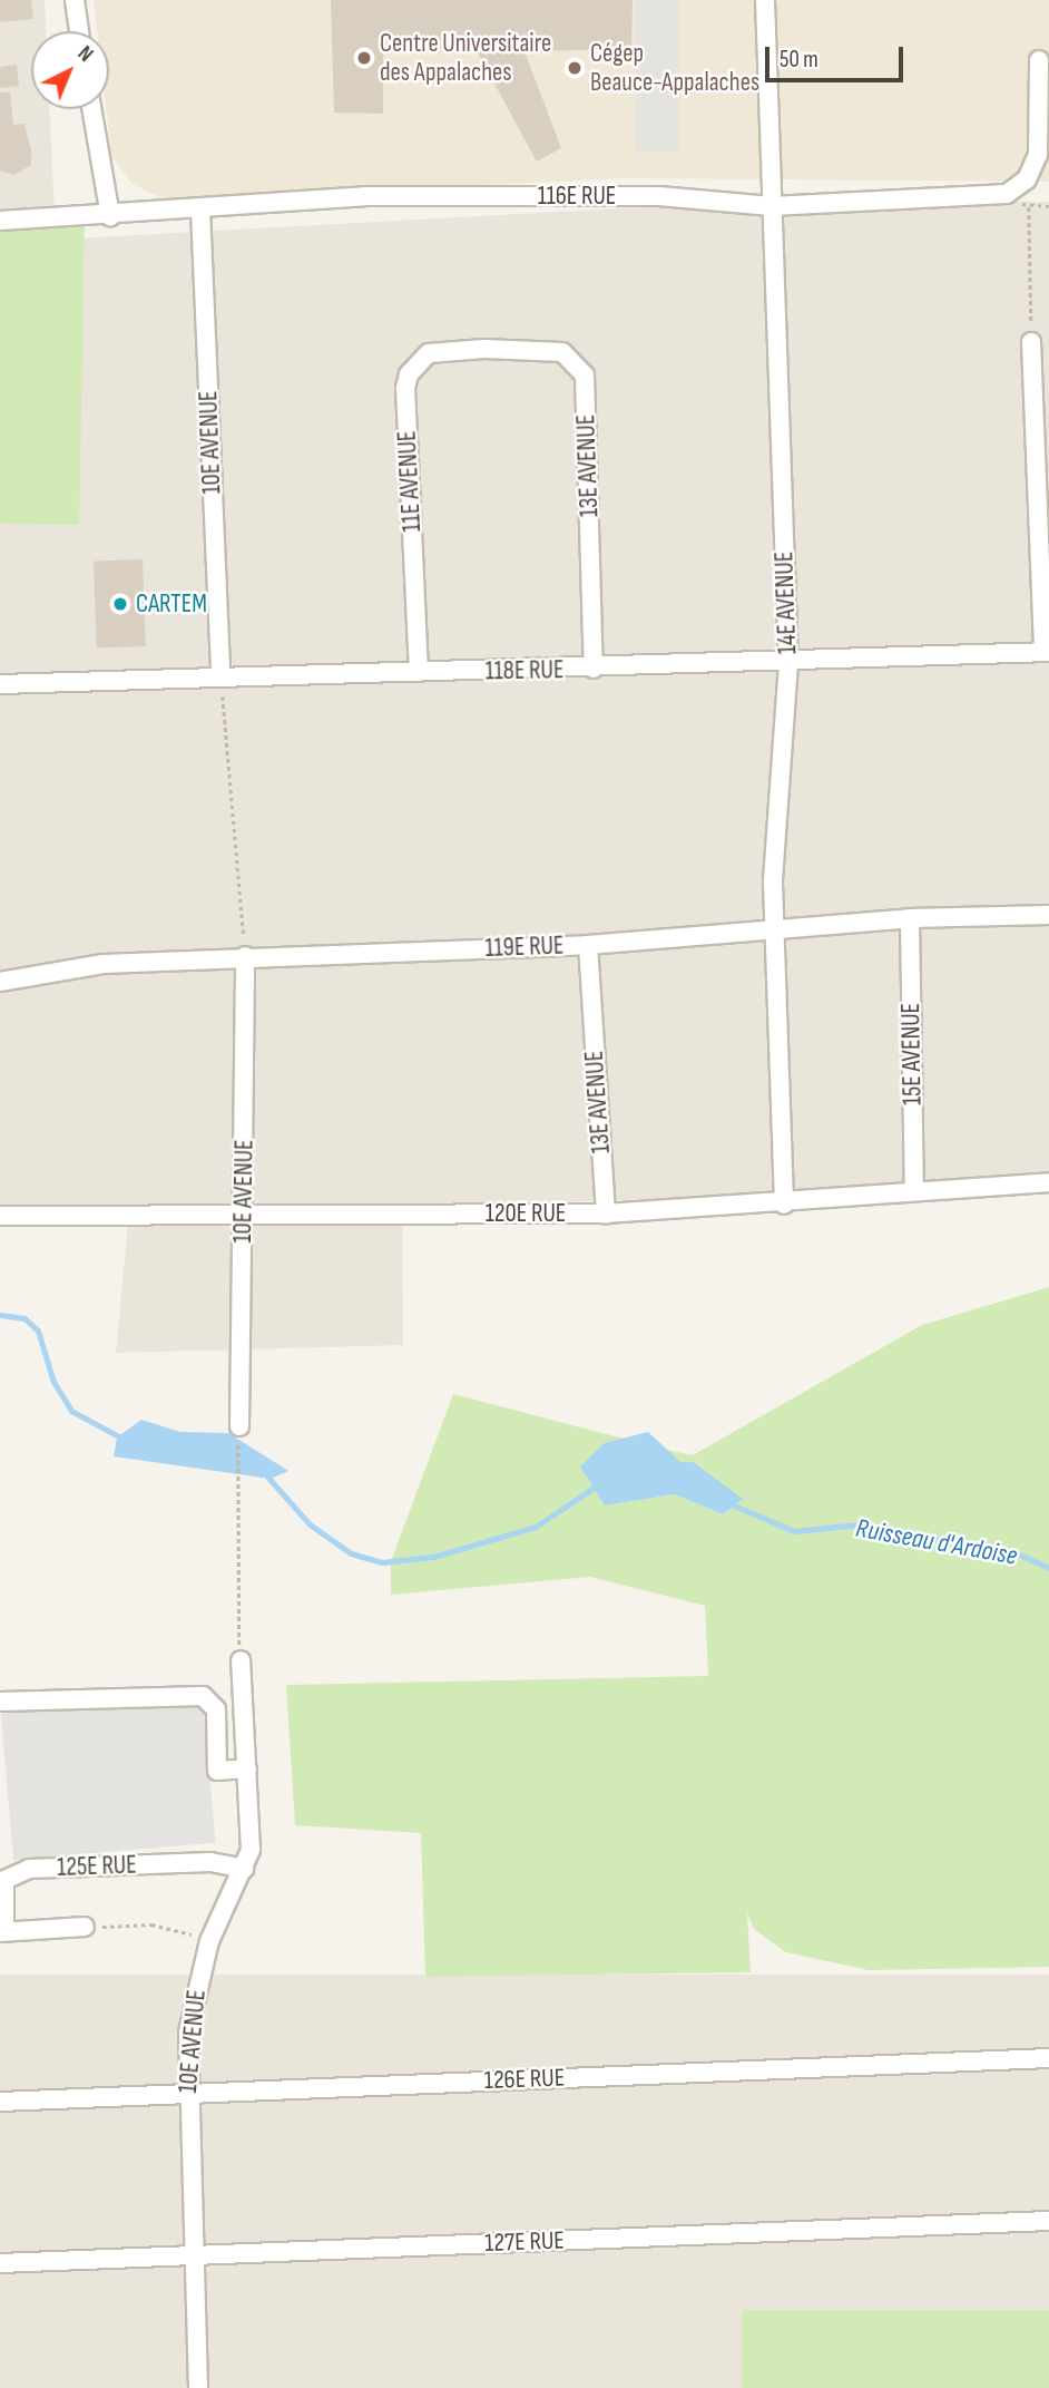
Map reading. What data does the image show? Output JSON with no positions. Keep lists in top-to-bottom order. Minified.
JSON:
{"streets":{"street":["116E RUE","10E AVENUE","13E AVENUE","11E AVENUE","14E AVENUE","118E RUE","119E RUE","15E AVENUE","120E RUE","125E RUE","126E RUE","127E RUE"]},"crossings":[["116E RUE","10E AVENUE"],["116E RUE","14E AVENUE"],["10E AVENUE","118E RUE"],["10E AVENUE","119E RUE"],["10E AVENUE","120E RUE"],["10E AVENUE","125E RUE"],["10E AVENUE","126E RUE"],["10E AVENUE","127E RUE"],["13E AVENUE","11E AVENUE"],["13E AVENUE","118E RUE"],["13E AVENUE","119E RUE"],["13E AVENUE","120E RUE"],["11E AVENUE","118E RUE"],["14E AVENUE","118E RUE"],["14E AVENUE","119E RUE"],["14E AVENUE","120E RUE"],["119E RUE","15E AVENUE"],["15E AVENUE","120E RUE"]],"water":["Ruisseau d'Ardoise"],"places":["Centre Universitaire des Appalaches","Cégep Beauce-Appalaches","CARTEM"],"scale_bar":"50 m","north":"top right"}
